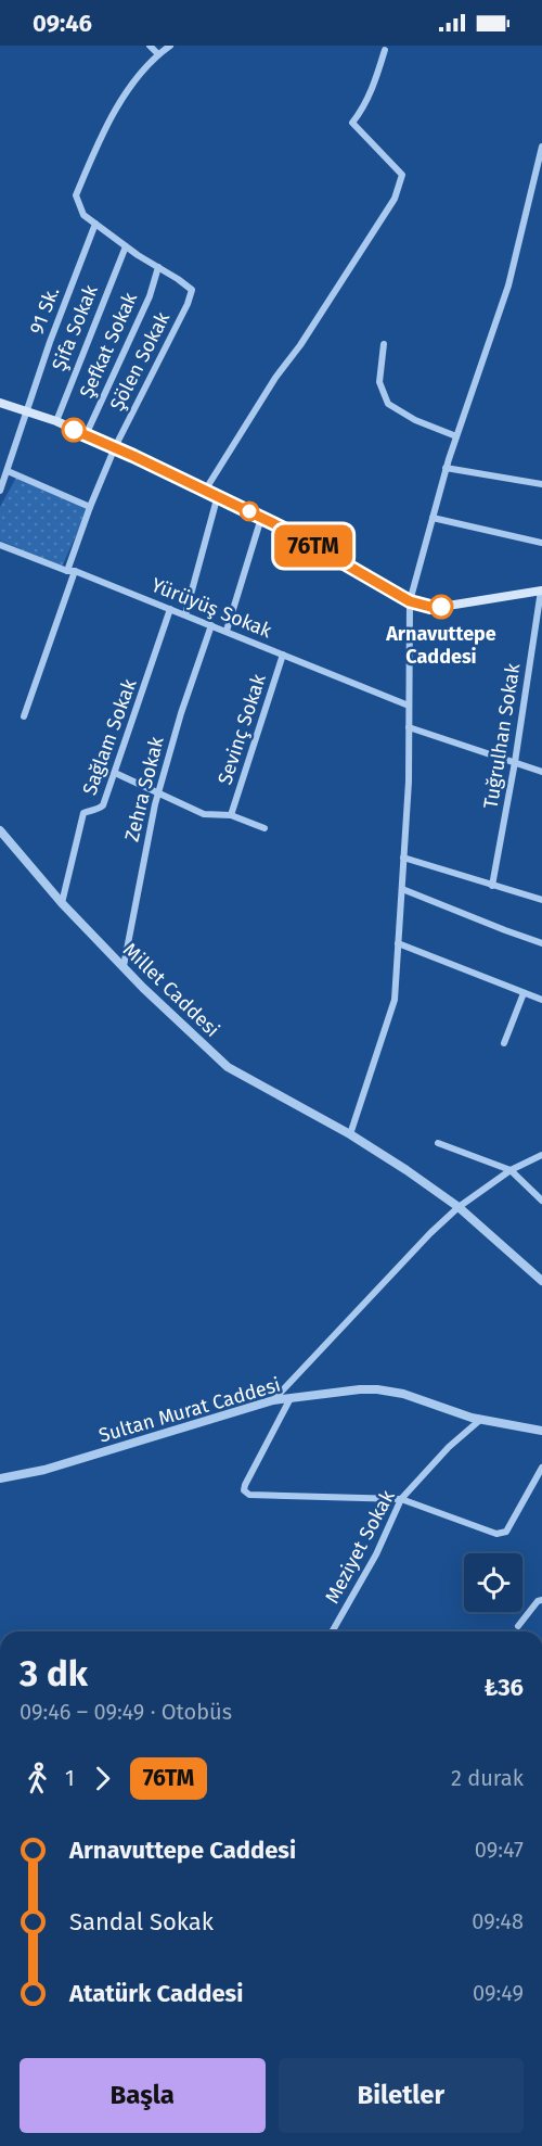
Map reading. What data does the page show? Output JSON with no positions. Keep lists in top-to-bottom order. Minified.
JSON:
{"streets":{"street":["91 Sk.","Şifa Sokak","Şefkat Sokak","Şölen Sokak","Yürüyüş Sokak","Sevinç Sokak","Tuğrulhan Sokak","Sağlam Sokak","Zehra Sokak","Millet Caddesi","Sultan Murat Caddesi","Meziyet Sokak"]},"crossings":[["Şefkat Sokak","Şölen Sokak"],["Şölen Sokak","Yürüyüş Sokak"],["Yürüyüş Sokak","Sevinç Sokak"],["Yürüyüş Sokak","Sağlam Sokak"],["Yürüyüş Sokak","Zehra Sokak"],["Sağlam Sokak","Millet Caddesi"],["Zehra Sokak","Millet Caddesi"],["Sultan Murat Caddesi","Meziyet Sokak"]],"places":["Arnavuttepe Caddesi"],"lines":["bus line 76TM"],"page":{"status":"09:46","on_map":"76TM","heading":["3 dk","09:46 – 09:49 · Otobüs","₺36"],"legs":["1","76TM","2 durak"],"list":[{"name":"Arnavuttepe Caddesi","value":"09:47"},{"name":"Sandal Sokak","value":"09:48"},{"name":"Atatürk Caddesi","value":"09:49"}],"buttons":["Başla","Biletler"]}}
